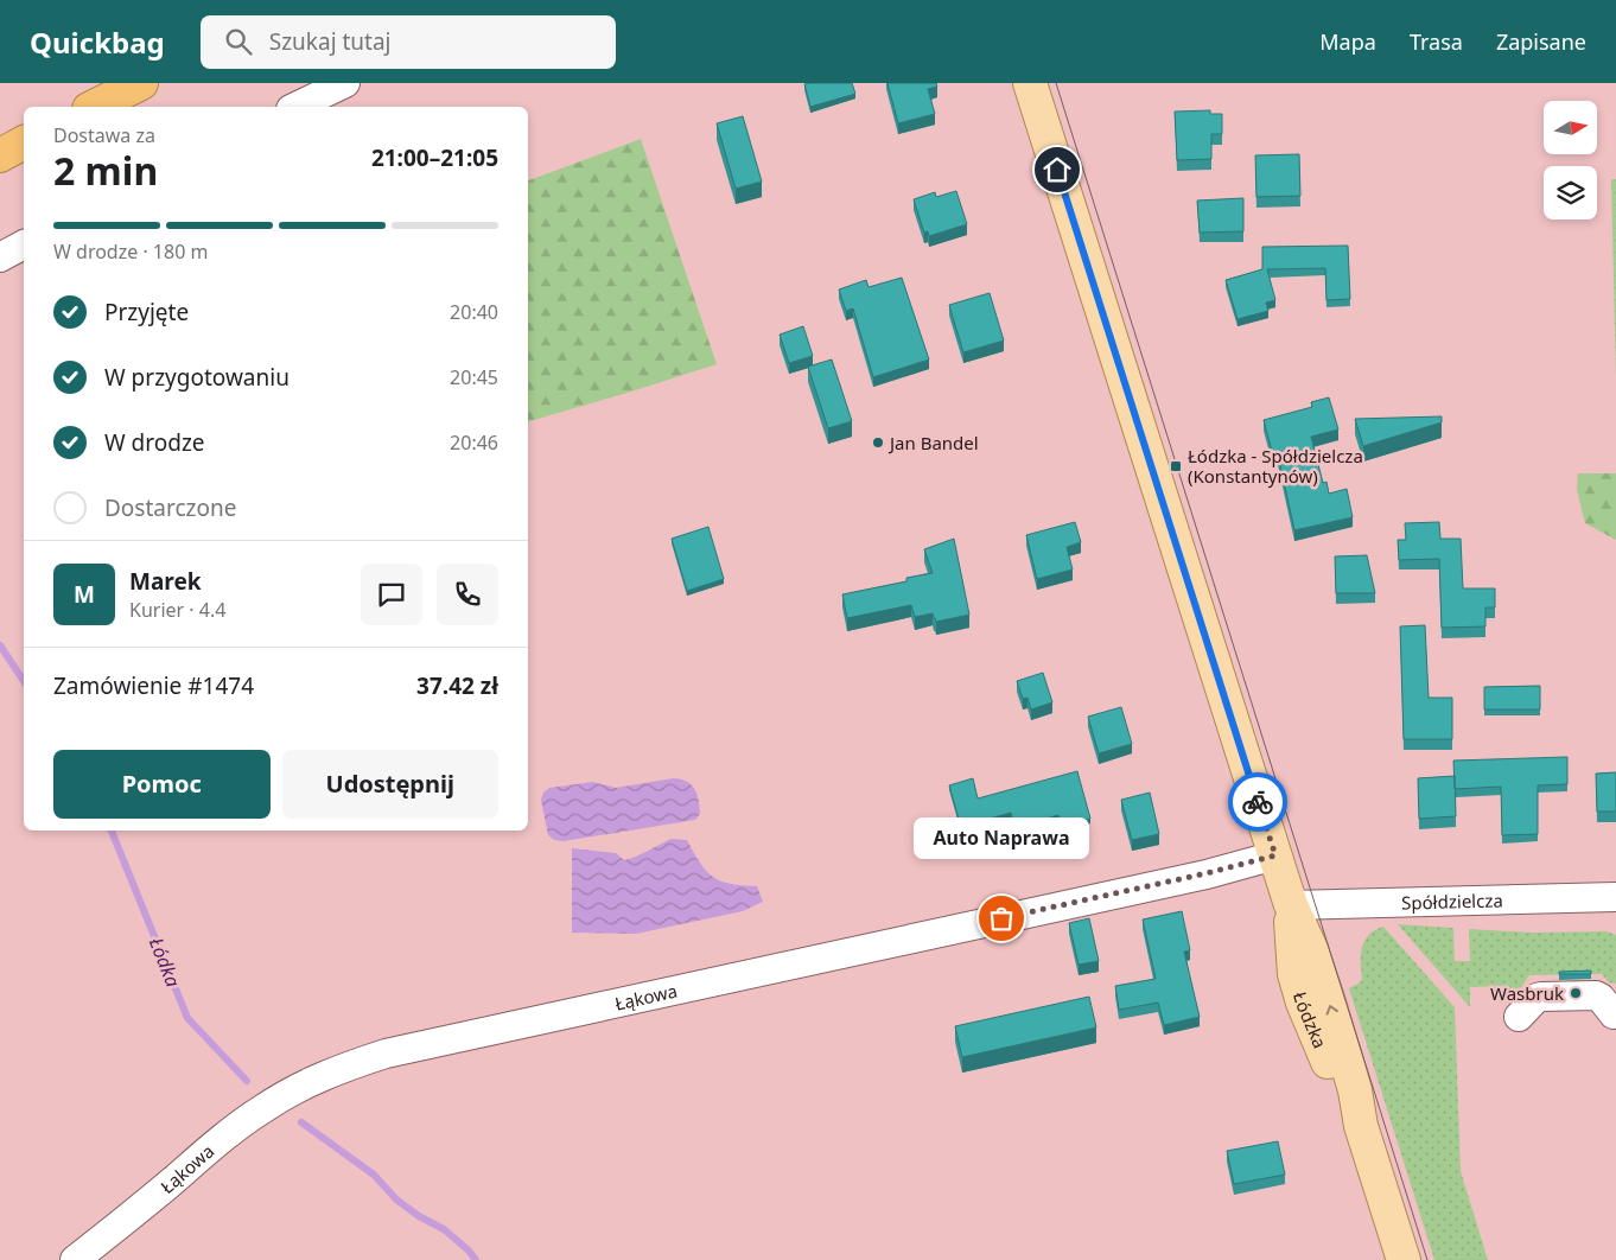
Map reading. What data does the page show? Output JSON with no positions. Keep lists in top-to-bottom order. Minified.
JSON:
{"streets":{"main road":["Łódzka"],"street":["Spółdzielcza","Łąkowa"]},"crossings":[["Spółdzielcza","Łódzka"],["Łąkowa","Łódzka"]],"water":["Łódka"],"places":{"other":["Jan Bandel","Auto Naprawa","Wasbruk"],"transit":["Łódzka - Spółdzielcza (Konstantynów)"]},"north":"right","page":{"header":"Quickbag","search":"Szukaj tutaj","nav":["Mapa","Trasa","Zapisane"],"heading":["2 min","Dostawa za","21:00–21:05"],"panel":["Marek","Kurier · 4.4","Zamówienie #1474","37.42 zł"],"bar":"W drodze · 180 m","list":[["Przyjęte","20:40"],["W przygotowaniu","20:45"],["W drodze","20:46"],"Dostarczone"],"round":"M","buttons":["Pomoc","Udostępnij"],"bubble":"Auto Naprawa"}}
